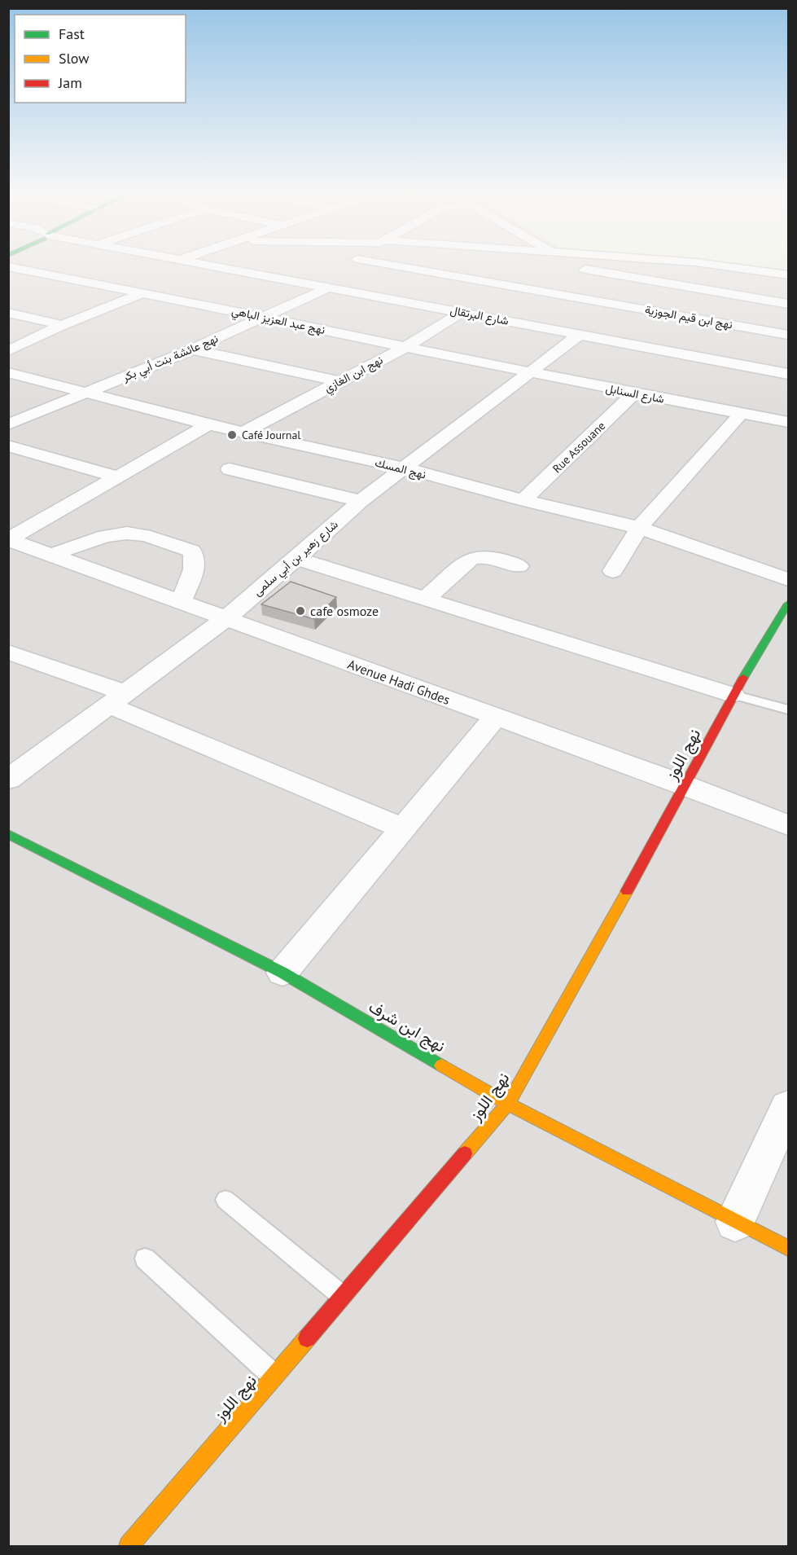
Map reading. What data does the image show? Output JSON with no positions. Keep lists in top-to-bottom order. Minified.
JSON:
{"streets":{"street":["شارع البرتقال","نهج ابن قيم الجوزية","نهج عبد العزيز الباهي","نهج عائشة بنت أبي بكر","نهج ابن الغازي","شارع السنابل","Rue Assouane","نهج المسك","شارع زهير بن أبي سلمى","Avenue Hadi Ghdes","نهج اللوز","نهج ابن شرف"]},"crossings":[["شارع البرتقال","نهج عائشة بنت أبي بكر"],["شارع البرتقال","نهج ابن الغازي"],["شارع البرتقال","شارع زهير بن أبي سلمى"],["نهج عبد العزيز الباهي","نهج عائشة بنت أبي بكر"],["نهج عبد العزيز الباهي","نهج ابن الغازي"],["نهج عبد العزيز الباهي","شارع السنابل"],["نهج عبد العزيز الباهي","شارع زهير بن أبي سلمى"],["نهج عائشة بنت أبي بكر","نهج المسك"],["نهج ابن الغازي","نهج المسك"],["شارع السنابل","Rue Assouane"],["شارع السنابل","شارع زهير بن أبي سلمى"],["Rue Assouane","نهج المسك"],["نهج المسك","شارع زهير بن أبي سلمى"],["شارع زهير بن أبي سلمى","Avenue Hadi Ghdes"],["Avenue Hadi Ghdes","نهج اللوز"],["نهج اللوز","نهج ابن شرف"]],"places":["Café Journal","cafe osmoze"],"legend":["Fast","Slow","Jam"]}
